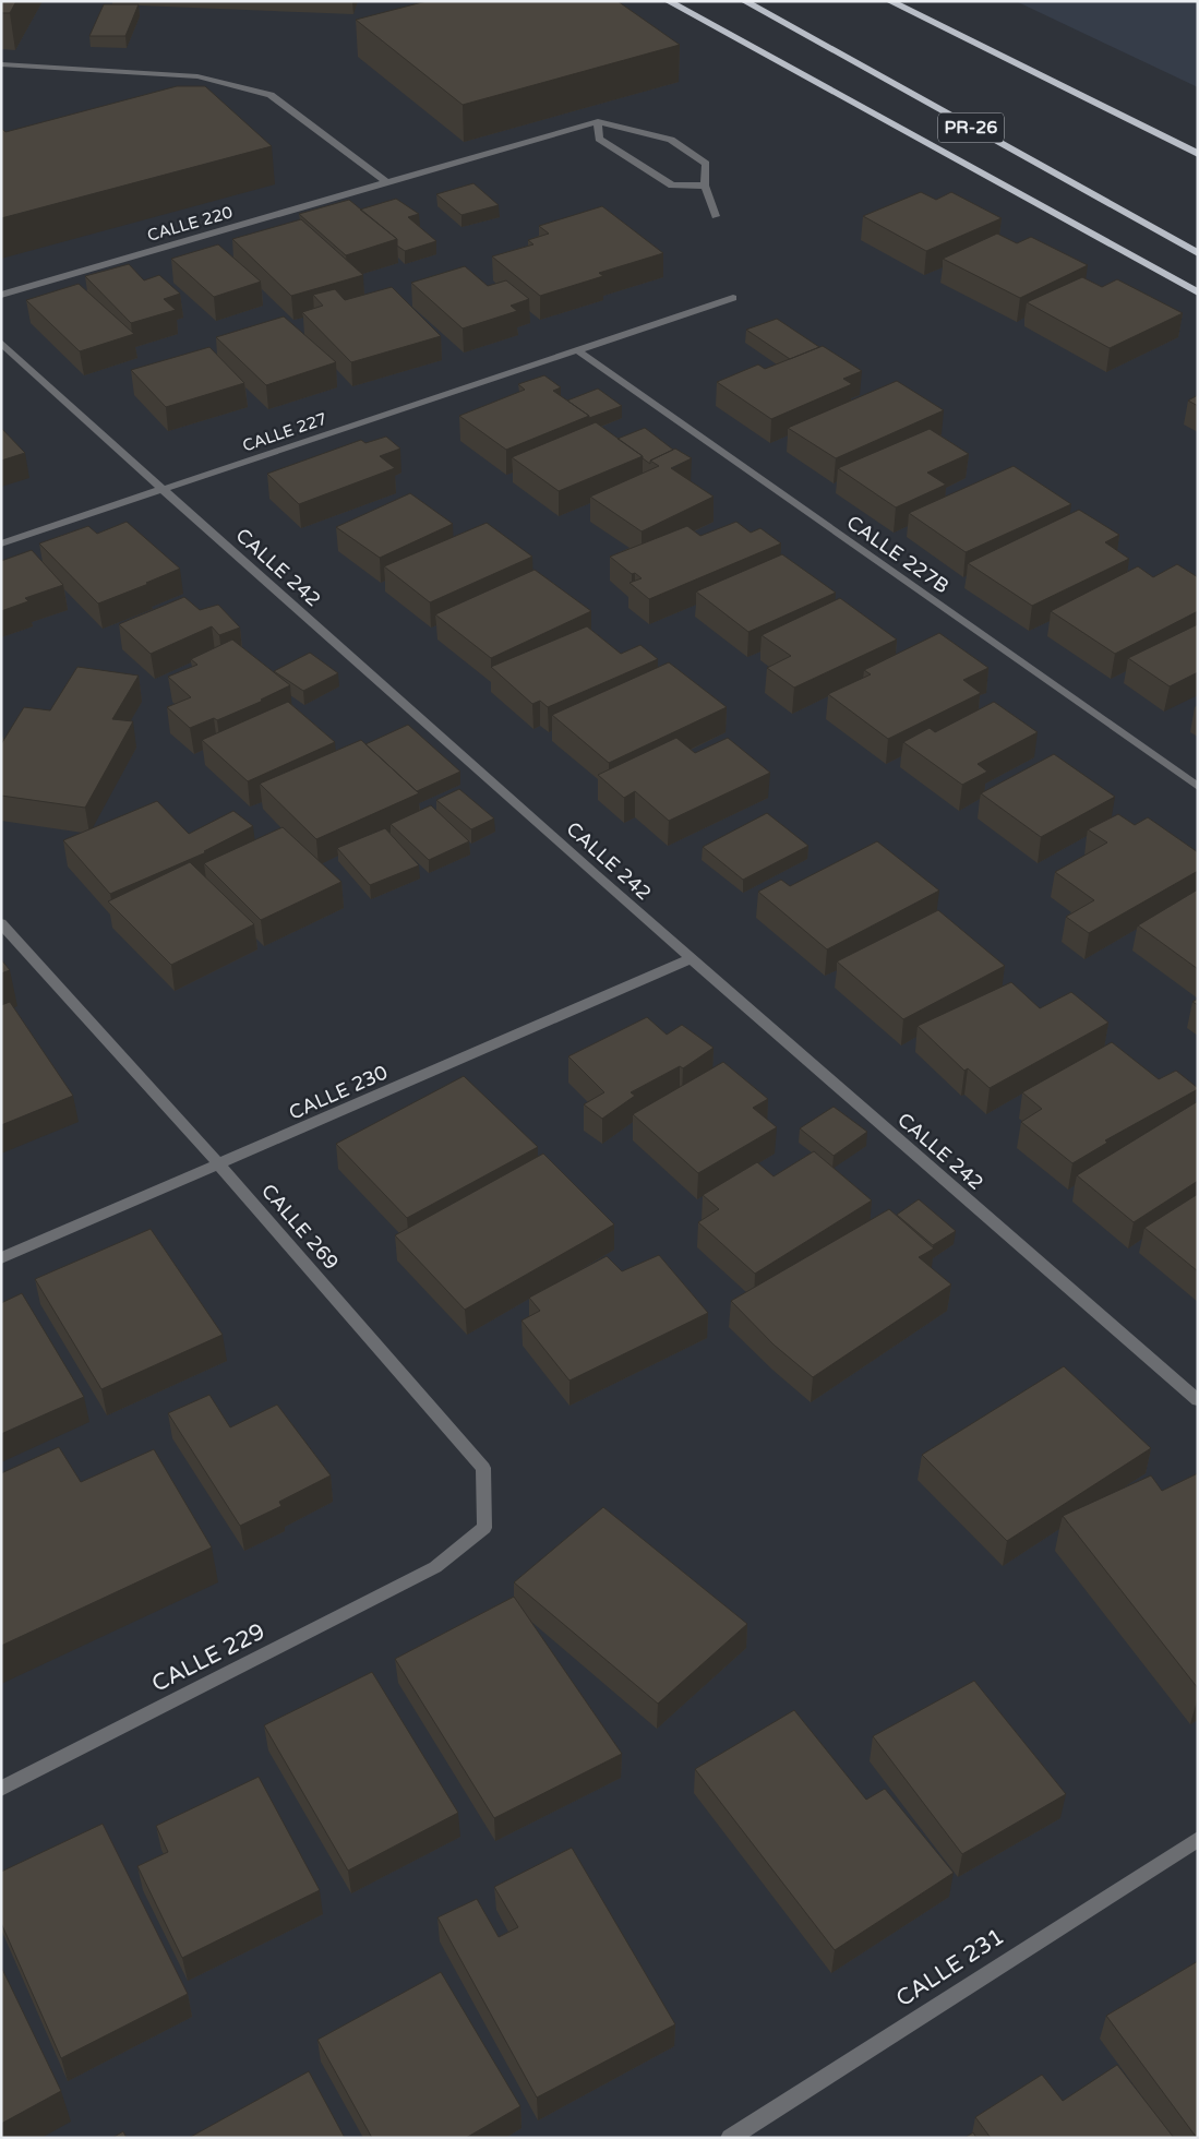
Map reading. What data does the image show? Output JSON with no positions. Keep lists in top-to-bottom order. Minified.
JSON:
{"streets":{"highway":["PR-26"],"street":["CALLE 220","CALLE 227","CALLE 227B","CALLE 242","CALLE 230","CALLE 269","CALLE 229","CALLE 231"]},"crossings":[["CALLE 227","CALLE 227B"],["CALLE 227","CALLE 242"],["CALLE 242","CALLE 230"],["CALLE 230","CALLE 269"],["CALLE 269","CALLE 229"]]}
